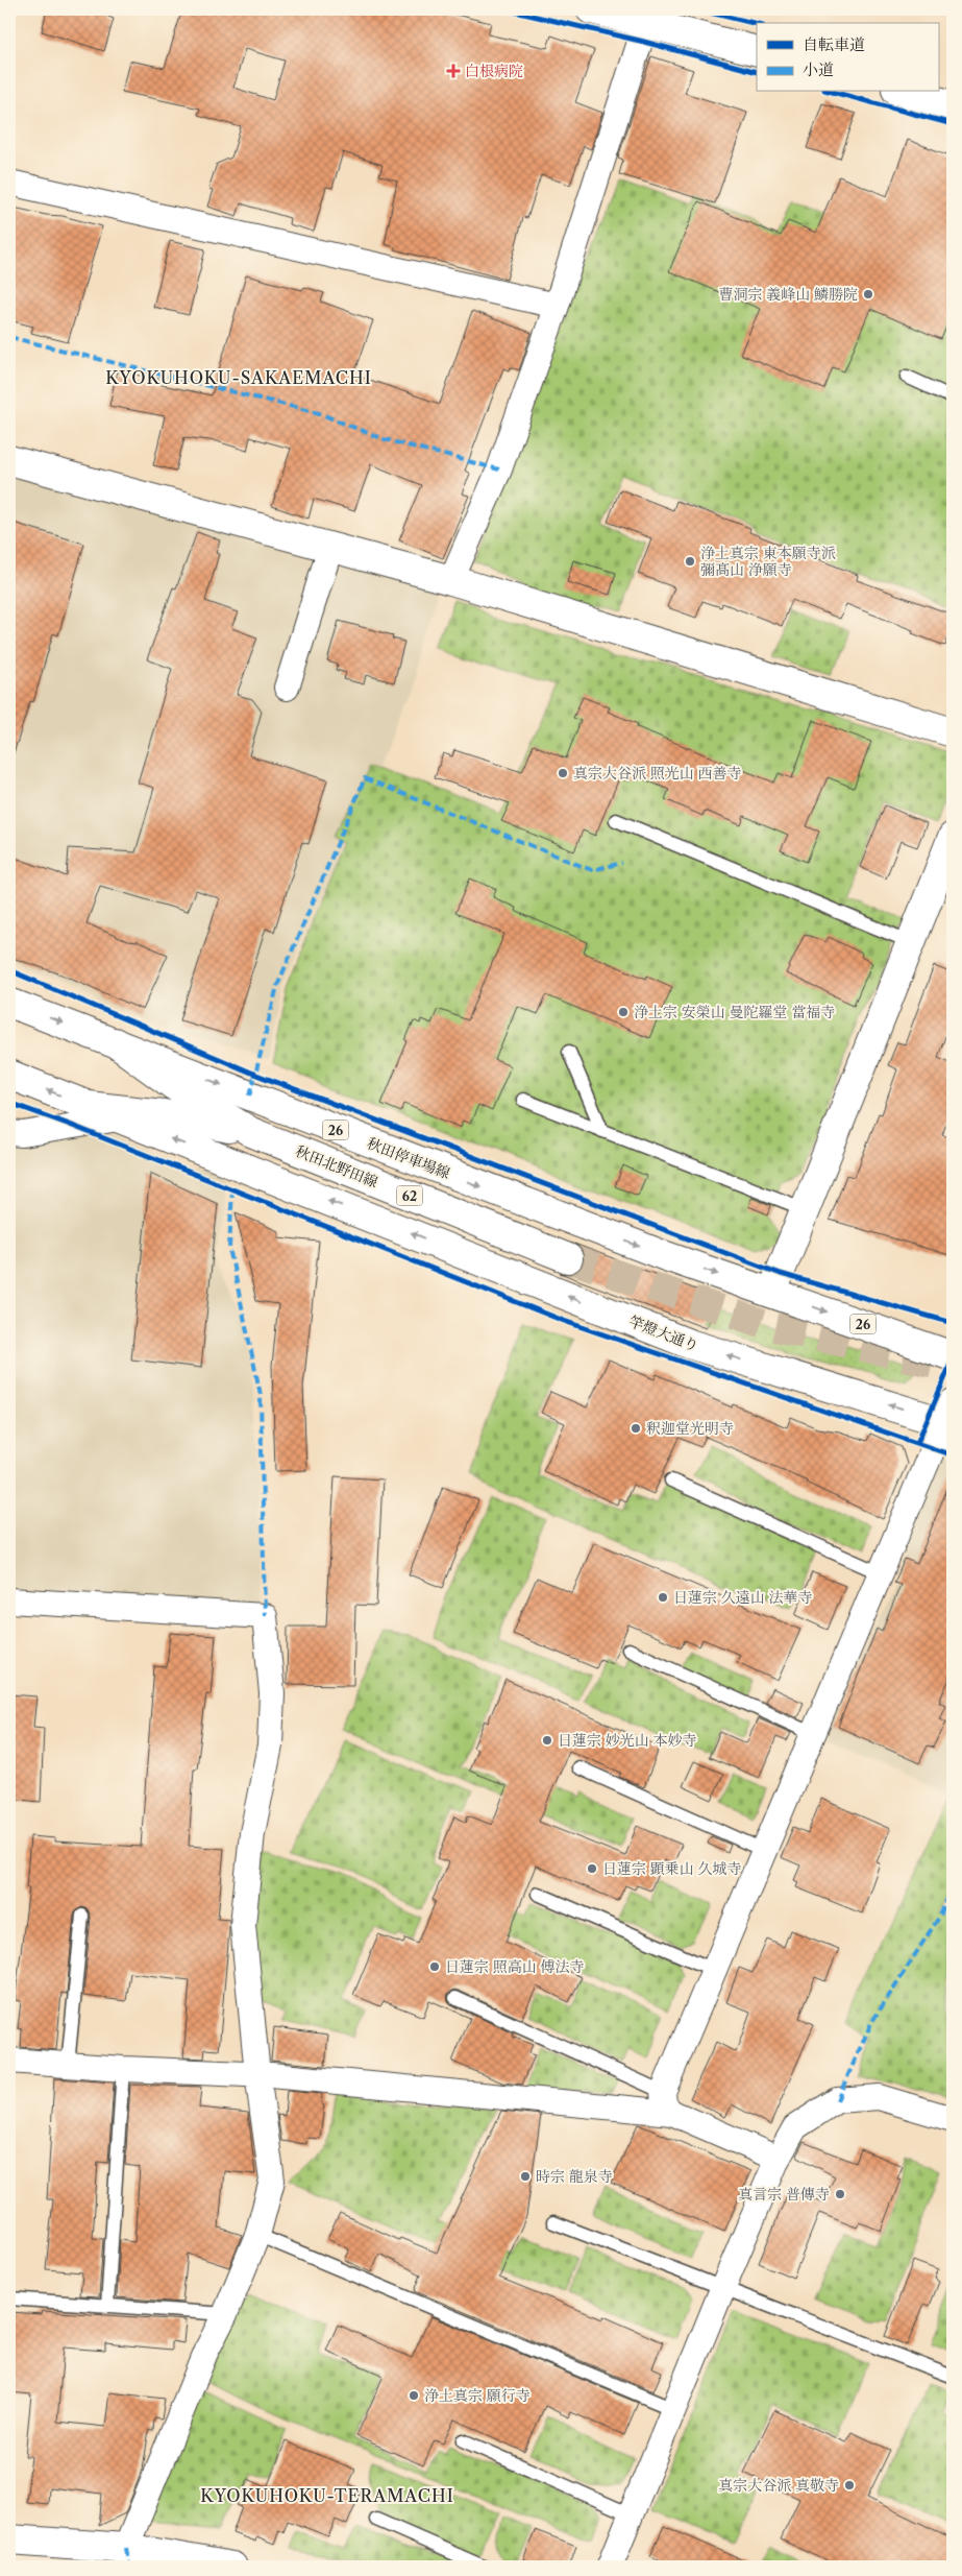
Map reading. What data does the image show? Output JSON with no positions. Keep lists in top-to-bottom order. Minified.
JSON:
{"streets":{"main road":["26","秋田停車場線","秋田北野田線","62","竿燈大通り"]},"crossings":[["26","秋田停車場線"],["秋田停車場線","62"],["秋田北野田線","62"]],"districts":["KYOKUHOKU-SAKAEMACHI","KYOKUHOKU-TERAMACHI"],"places":{"health":["白根病院"],"other":["曹洞宗 義峰山 鱗勝院","浄土真宗 東本願寺派 彌髙山 浄願寺","真宗大谷派 照光山 西善寺","浄土宗 安榮山 曼陀羅堂 當福寺","釈迦堂光明寺","日蓮宗 久遠山 法華寺","日蓮宗 妙光山 本妙寺","日蓮宗 顕乗山 久城寺","日蓮宗 照高山 傅法寺","時宗 龍泉寺","真言宗 普傳寺","浄土真宗 願行寺","真宗大谷派 真敬寺"]},"legend":["自転車道","小道"]}
